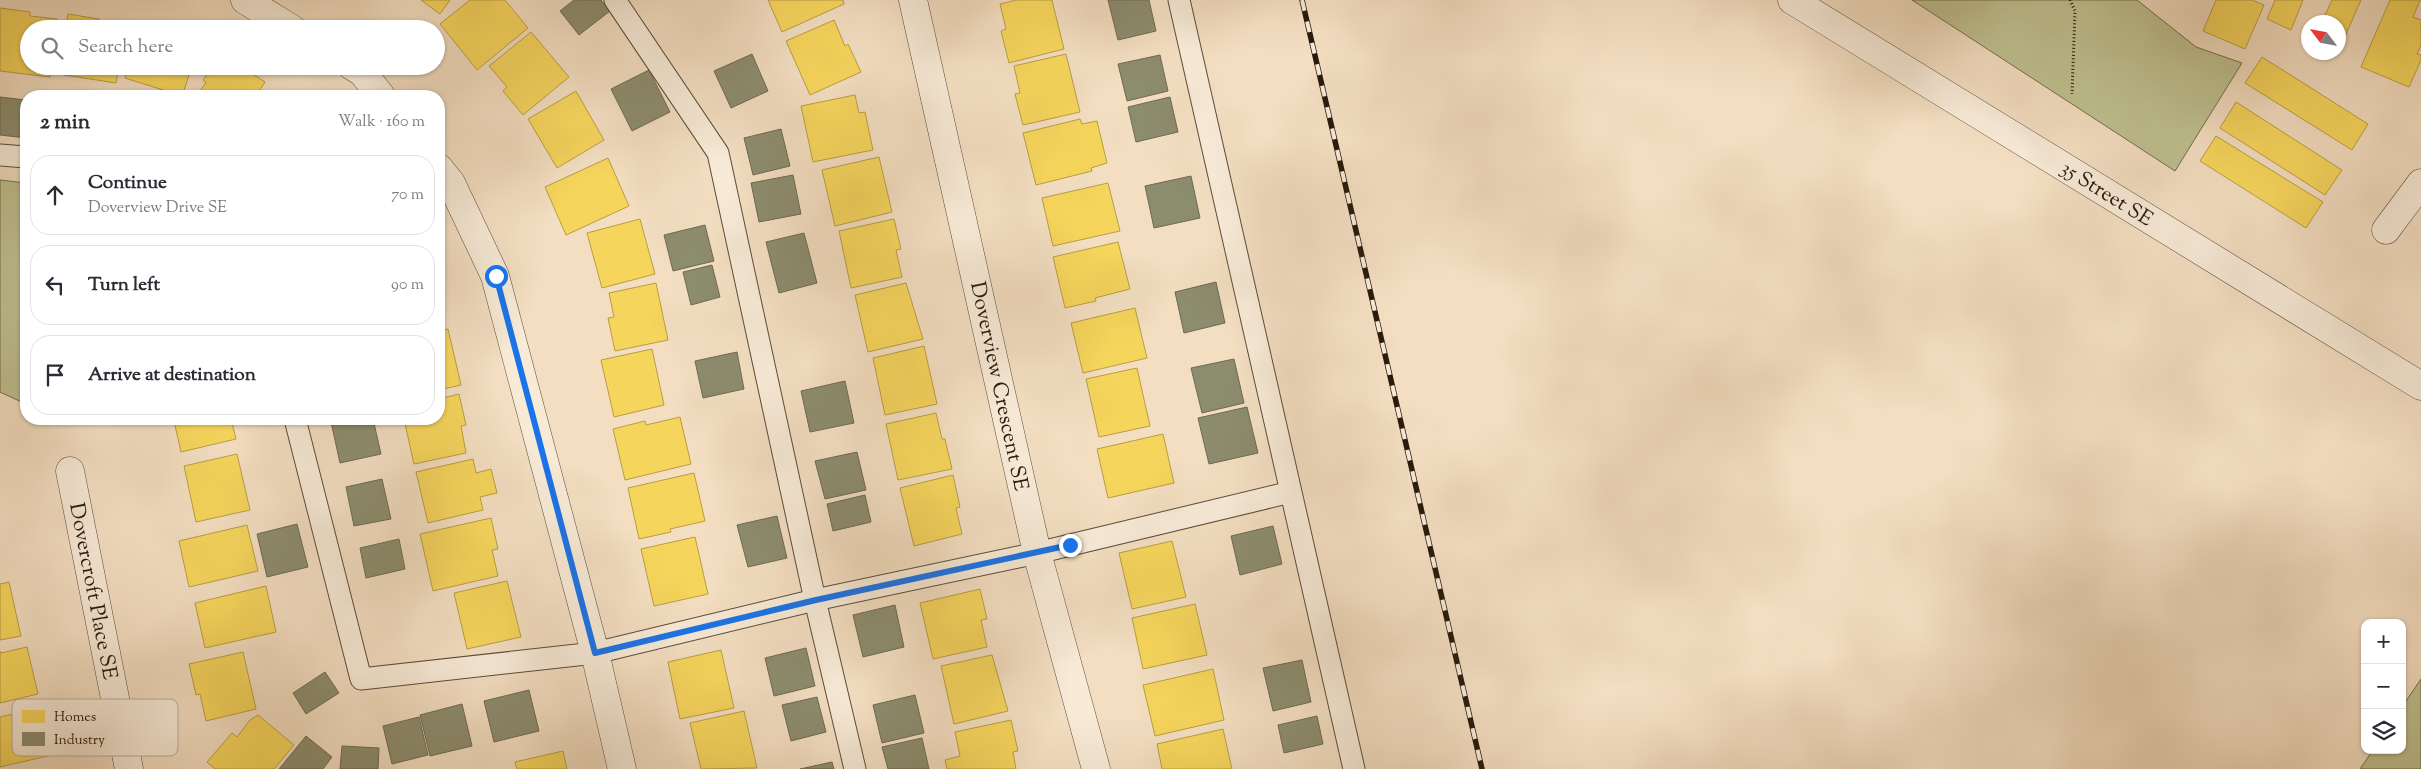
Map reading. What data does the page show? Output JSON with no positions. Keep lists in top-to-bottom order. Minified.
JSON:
{"streets":{"street":["35 Street SE","Doverview Crescent SE","Dovercroft Place SE"]},"legend":["Homes","Industry"],"north":"top left","page":{"search":"Search here","heading":["2 min","Walk · 160 m"],"list":[["Continue","Doverview Drive SE","70 m"],["Turn left","90 m"],"Arrive at destination"],"map_buttons":["+","−"]}}
